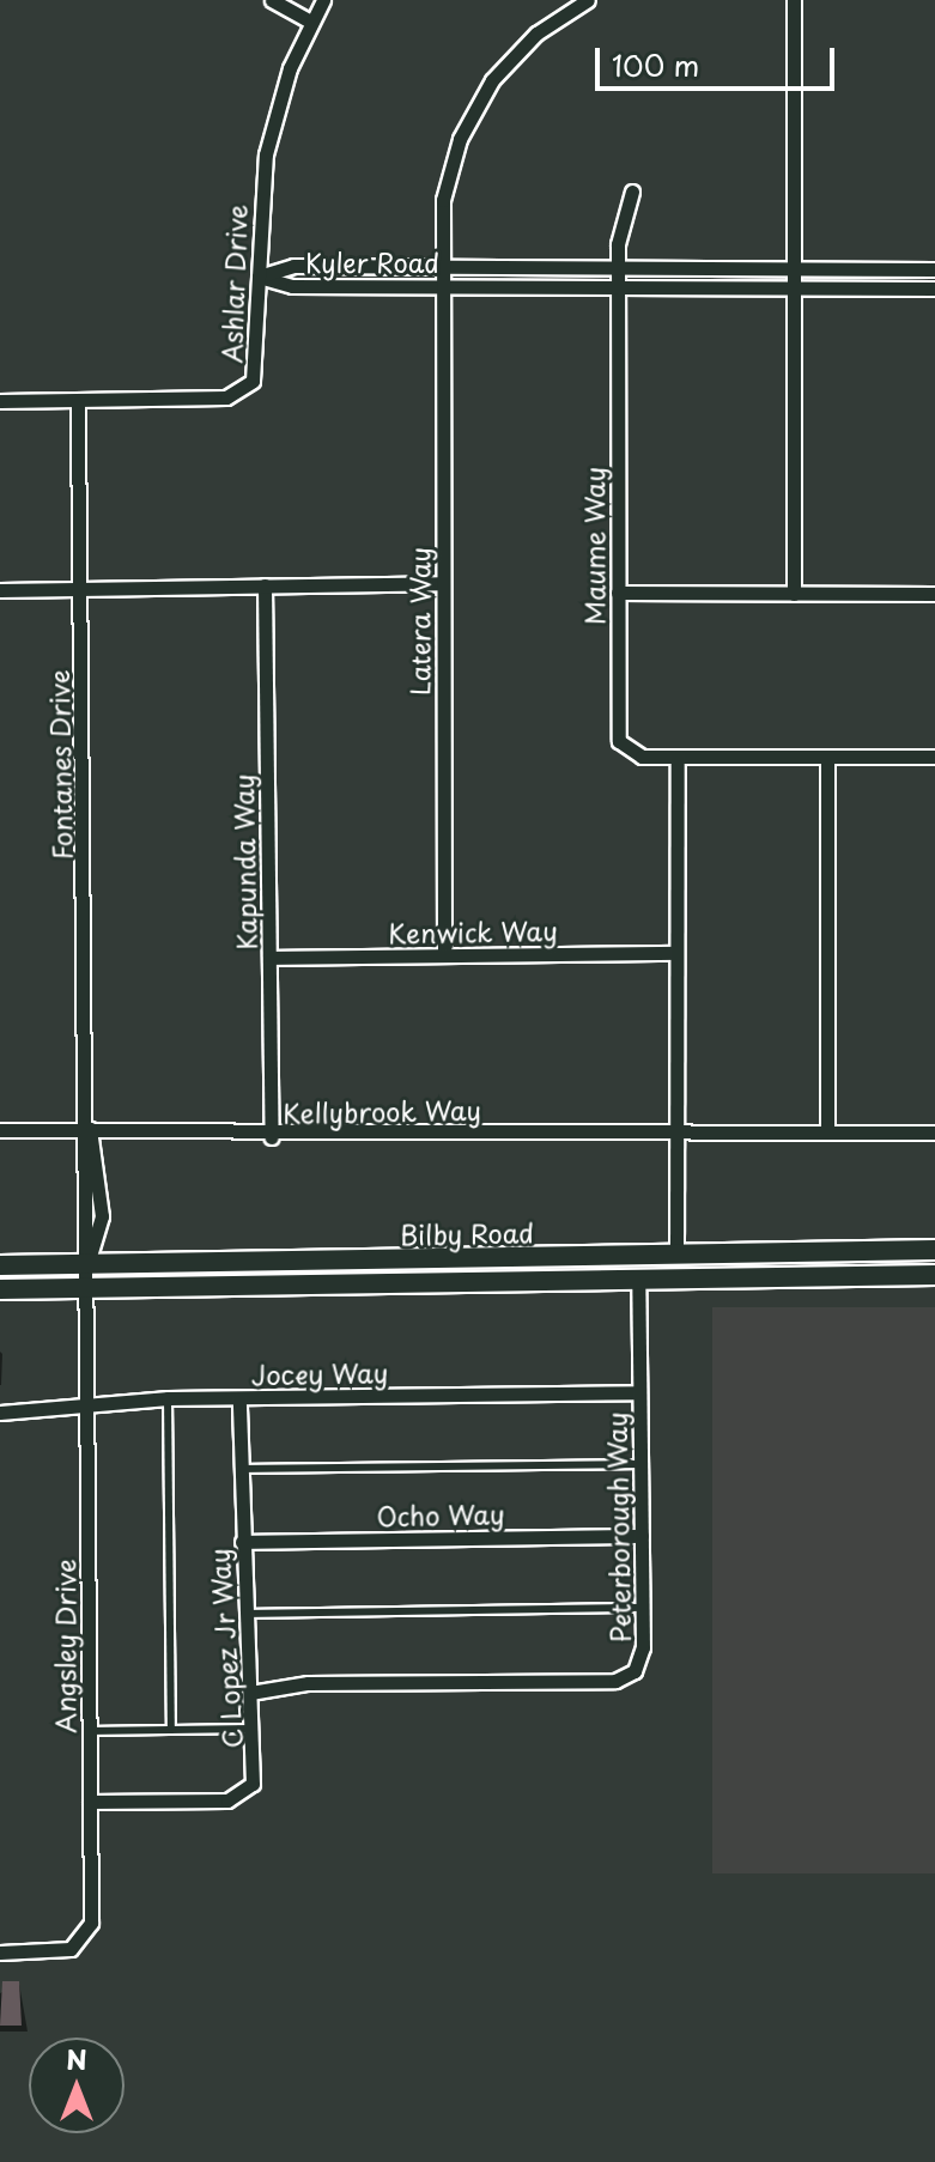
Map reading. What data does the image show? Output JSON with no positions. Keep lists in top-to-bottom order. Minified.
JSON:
{"streets":{"main road":["Bilby Road"],"street":["Kyler Road","Ashlar Drive","Maume Way","Latera Way","Fontanes Drive","Kapunda Way","Kenwick Way","Kellybrook Way","Jocey Way","Ocho Way","Peterborough Way","Angsley Drive","C Lopez Jr Way"]},"crossings":[["Kyler Road","Ashlar Drive"],["Kyler Road","Maume Way"],["Kyler Road","Latera Way"],["Ashlar Drive","Fontanes Drive"],["Latera Way","Kenwick Way"],["Fontanes Drive","Kellybrook Way"],["Fontanes Drive","Bilby Road"],["Fontanes Drive","Angsley Drive"],["Kapunda Way","Kenwick Way"],["Kapunda Way","Kellybrook Way"],["Bilby Road","Peterborough Way"],["Bilby Road","Angsley Drive"],["Jocey Way","Peterborough Way"],["Jocey Way","Angsley Drive"],["Jocey Way","C Lopez Jr Way"],["Ocho Way","Peterborough Way"],["Ocho Way","C Lopez Jr Way"],["Peterborough Way","C Lopez Jr Way"],["Angsley Drive","C Lopez Jr Way"]],"scale_bar":"100 m","north":"top"}
